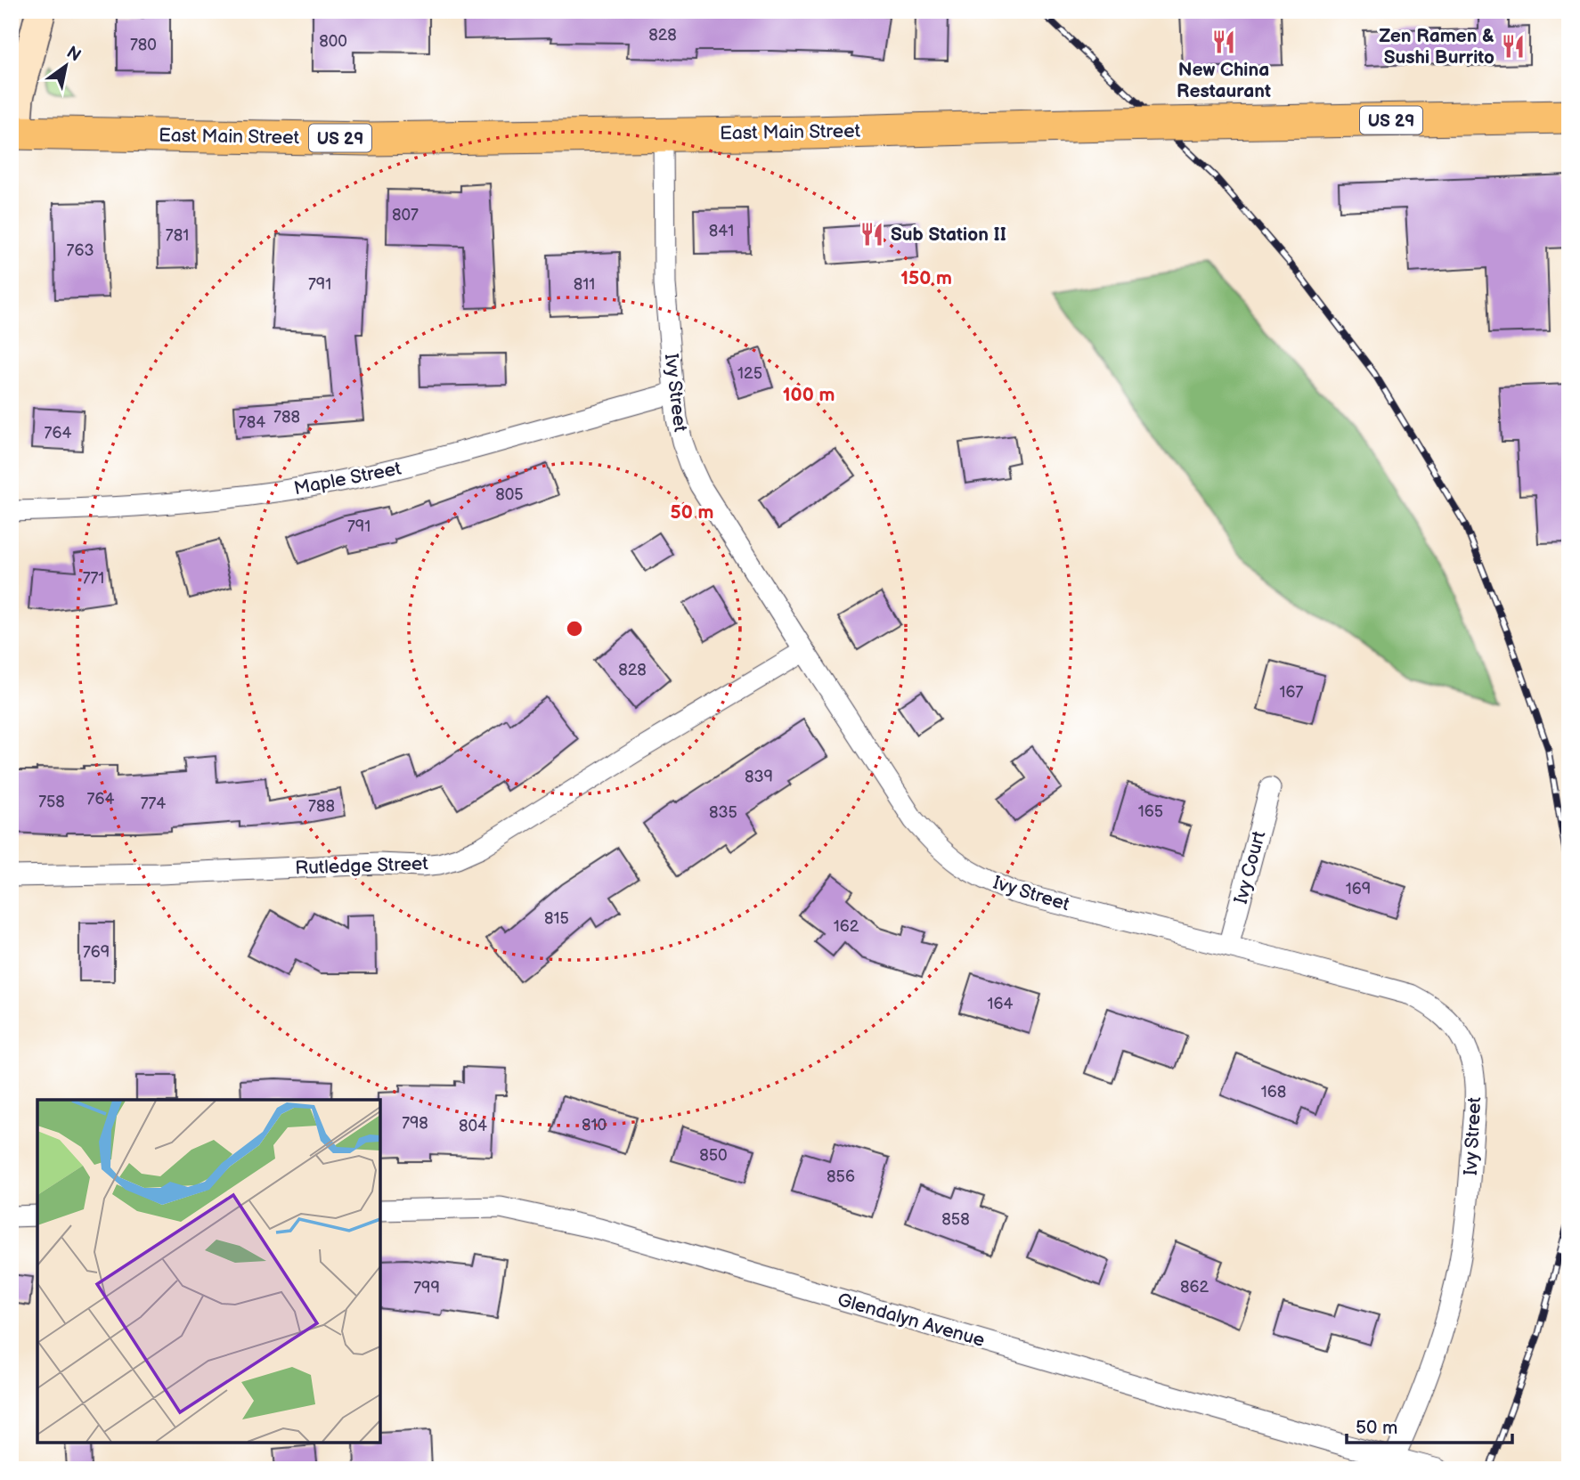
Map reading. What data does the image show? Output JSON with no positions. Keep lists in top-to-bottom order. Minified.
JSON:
{"streets":{"main road":["US 29","East Main Street"],"street":["Ivy Street","Maple Street","Rutledge Street","Ivy Court","Glendalyn Avenue"]},"crossings":[["East Main Street","Ivy Street"],["Ivy Street","Maple Street"],["Ivy Street","Rutledge Street"],["Ivy Street","Ivy Court"],["Ivy Street","Glendalyn Avenue"]],"places":{"restaurant":["New China Restaurant","Zen Ramen & Sushi Burrito","Sub Station II"]},"house_numbers":["828","800","780","807","841","781","763","791","811","125","788","784","764","805","791","771","828","167","839","764","758","774","788","165","835","169","815","162","769","164","168","798","810","804","850","856","858","862","799"],"scale_bar":"50 m","north":"top right","rings":["150 m","100 m","50 m"]}
